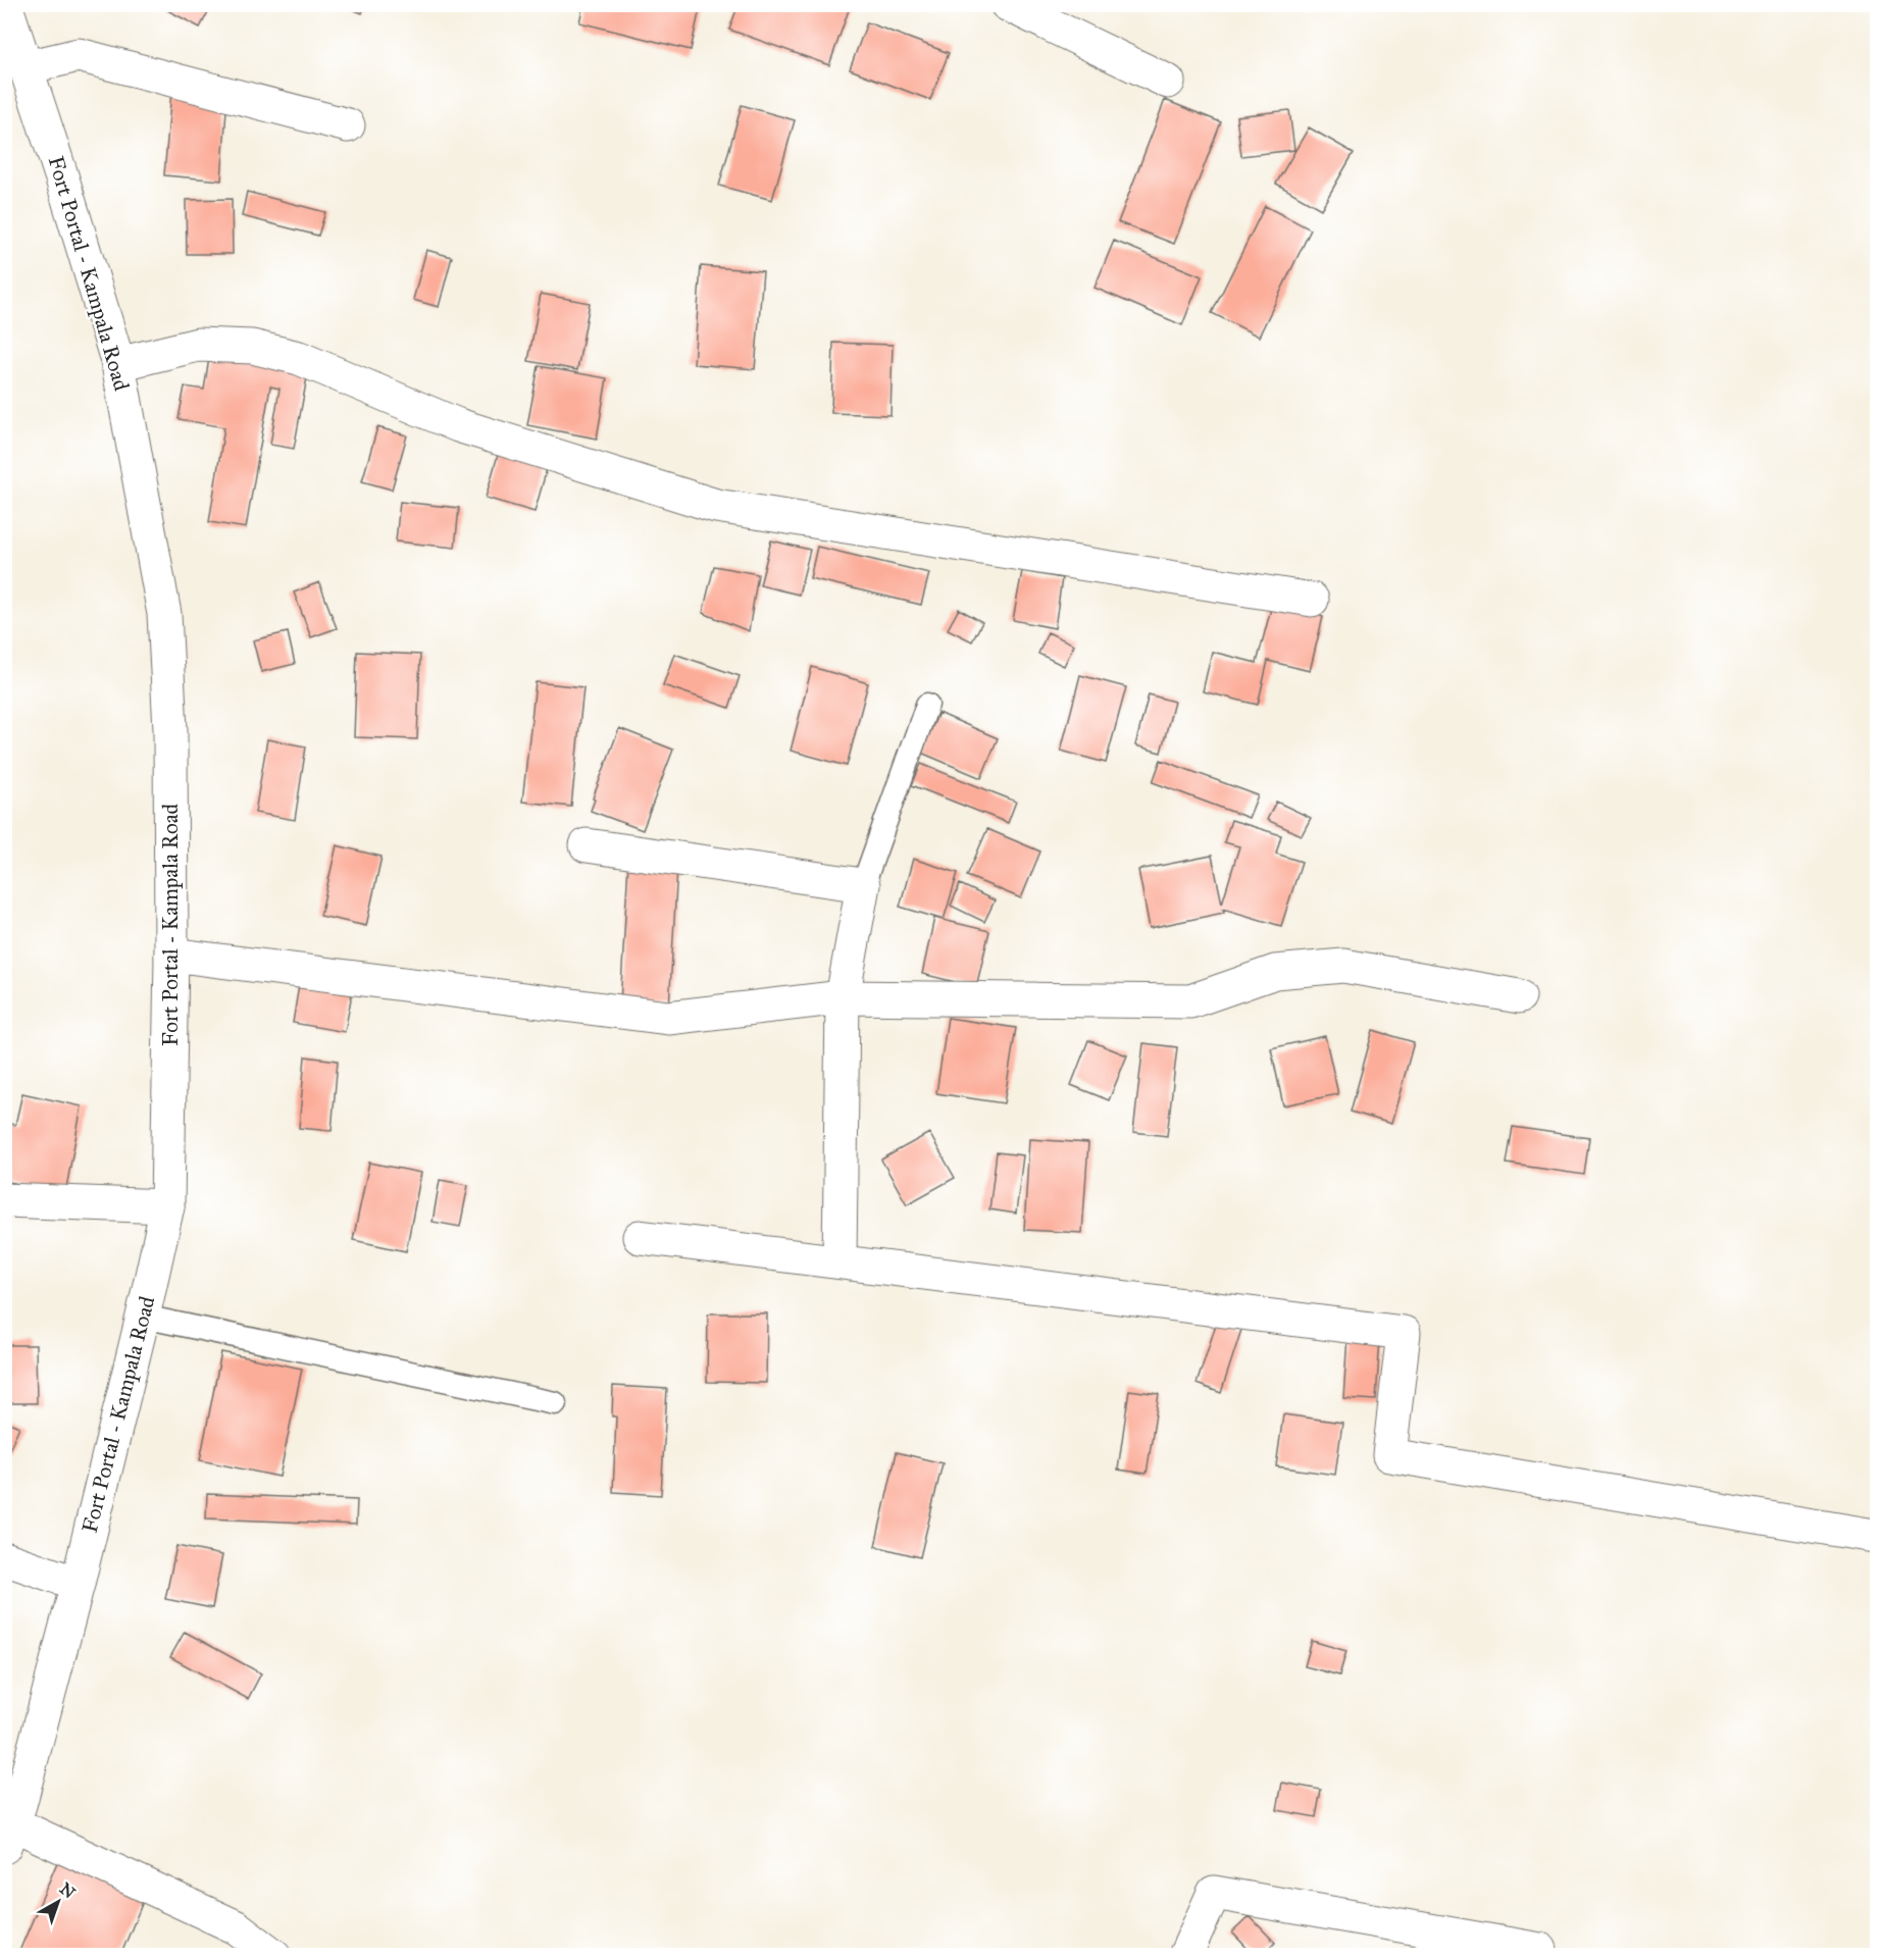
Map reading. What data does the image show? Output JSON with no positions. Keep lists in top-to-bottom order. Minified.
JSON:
{"streets":{"street":["Fort Portal - Kampala Road"]},"north":"top right"}
